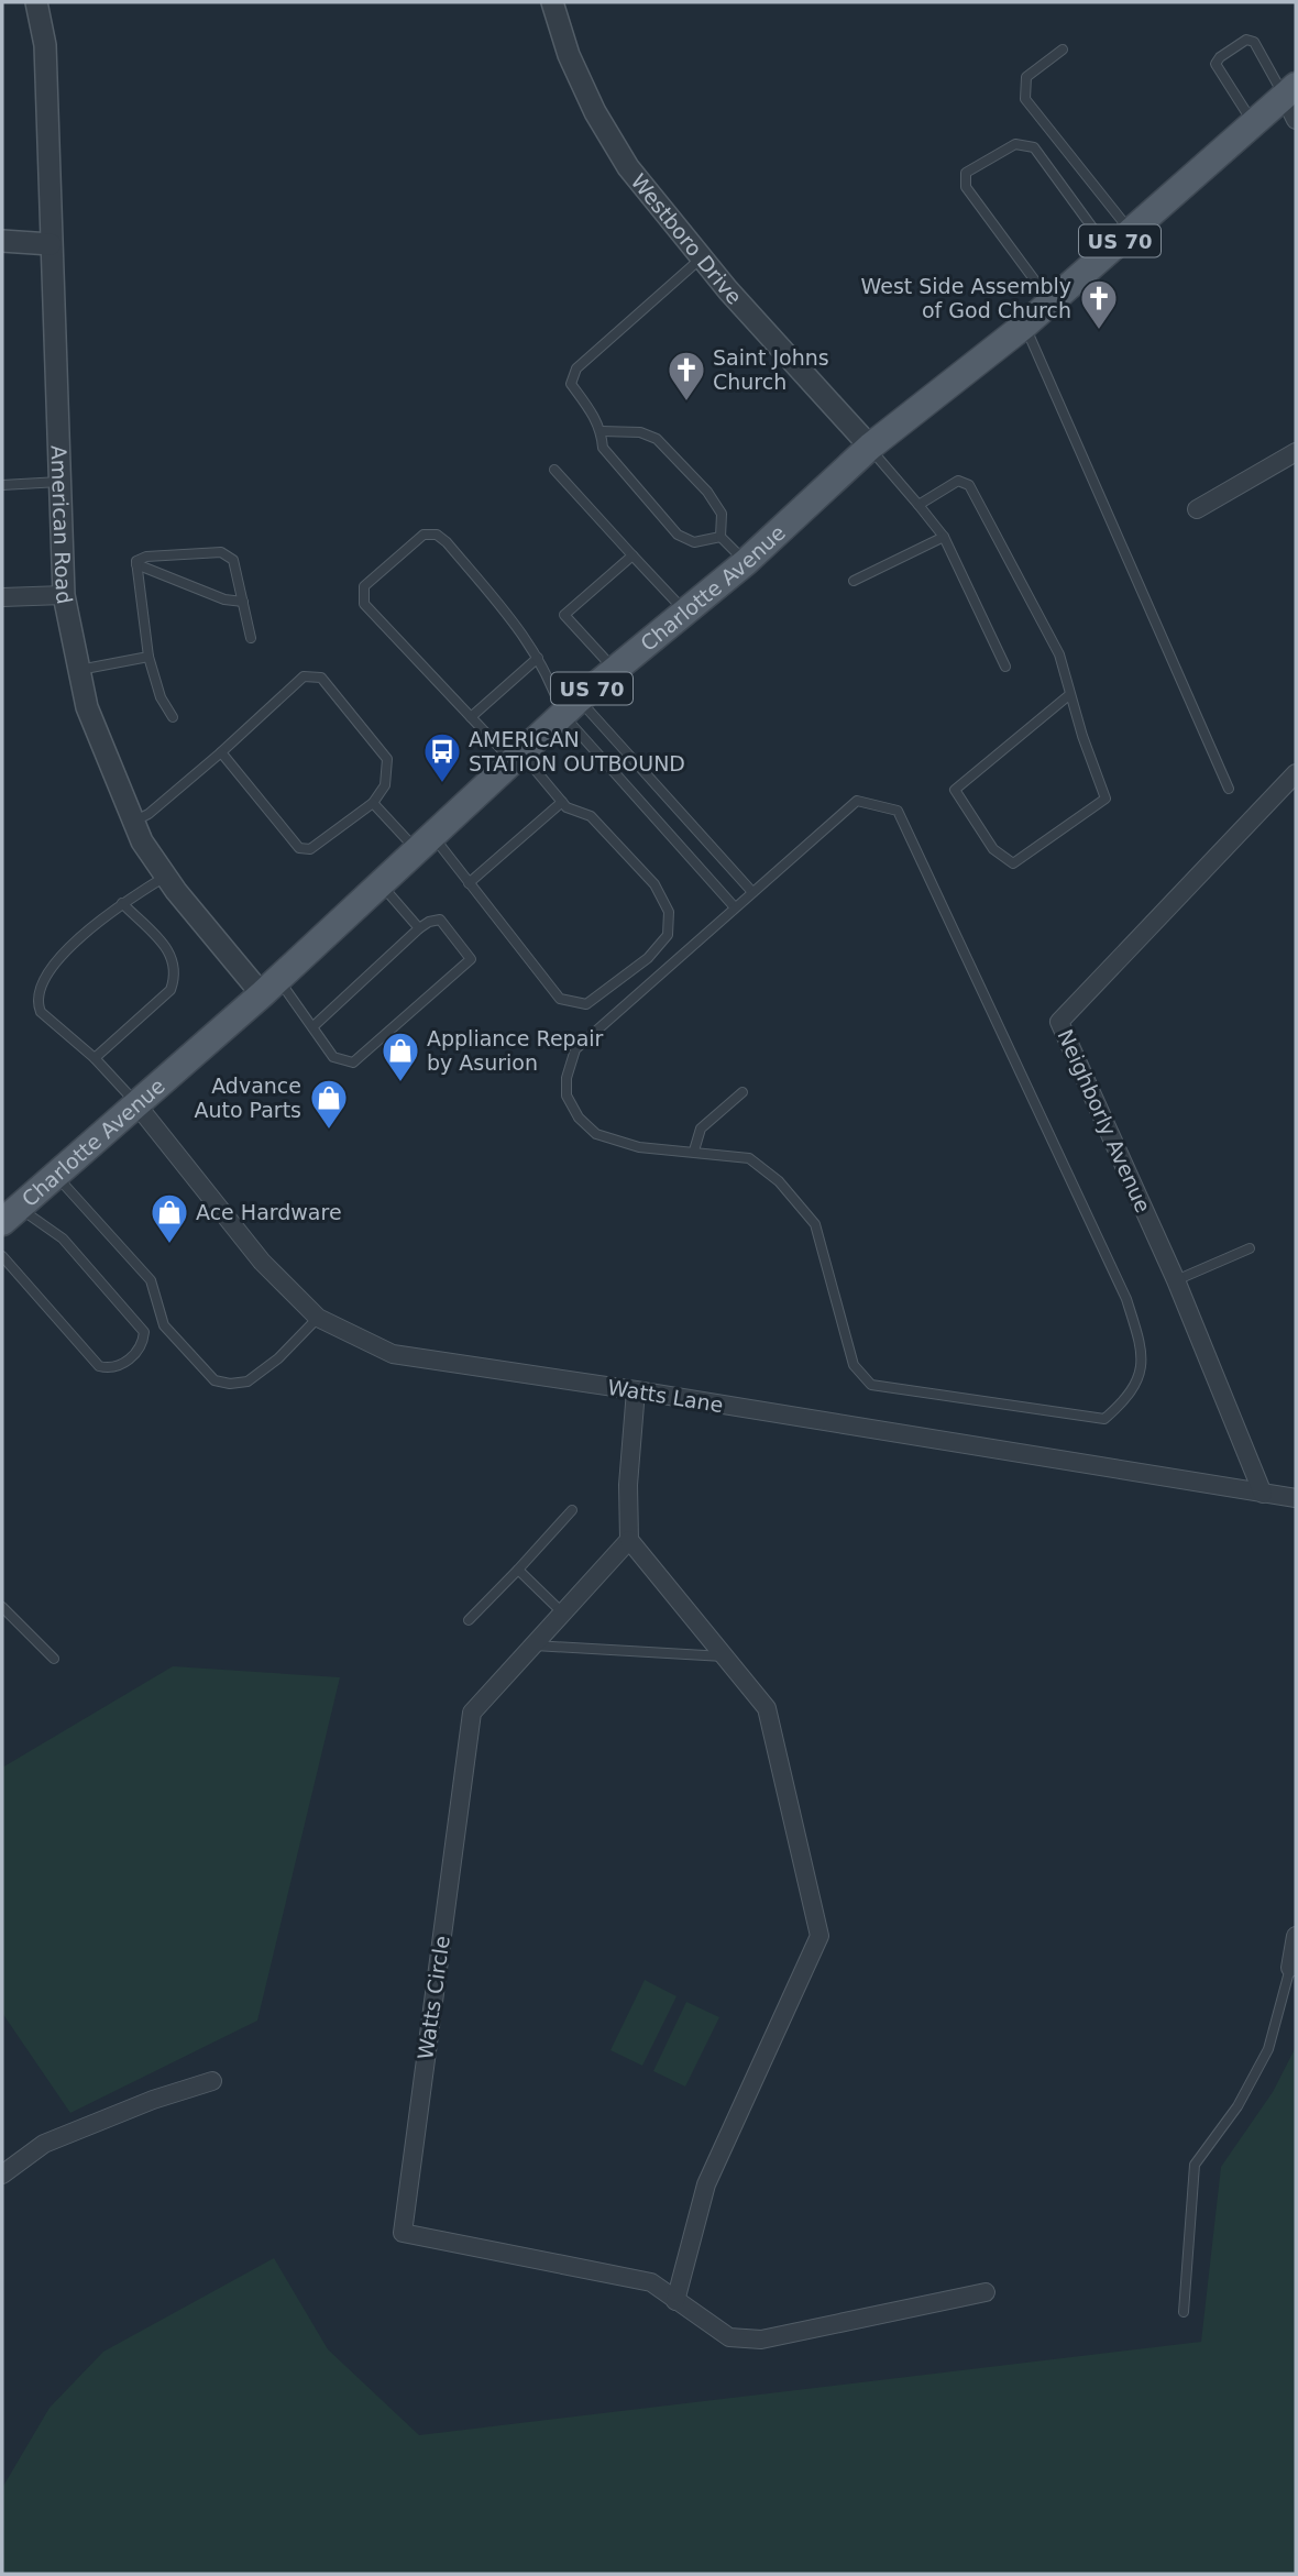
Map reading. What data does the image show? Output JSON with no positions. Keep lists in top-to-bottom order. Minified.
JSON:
{"streets":{"main road":["US 70","Charlotte Avenue"],"street":["Westboro Drive","American Road","Neighborly Avenue","Watts Lane","Watts Circle"]},"crossings":[["Westboro Drive","Charlotte Avenue"],["American Road","Charlotte Avenue"],["Charlotte Avenue","Watts Lane"],["Neighborly Avenue","Watts Lane"]],"places":{"church":["West Side Assembly of God Church","Saint Johns Church"],"bus stop":["AMERICAN STATION OUTBOUND"],"shop":["Appliance Repair by Asurion","Advance Auto Parts","Ace Hardware"]}}
